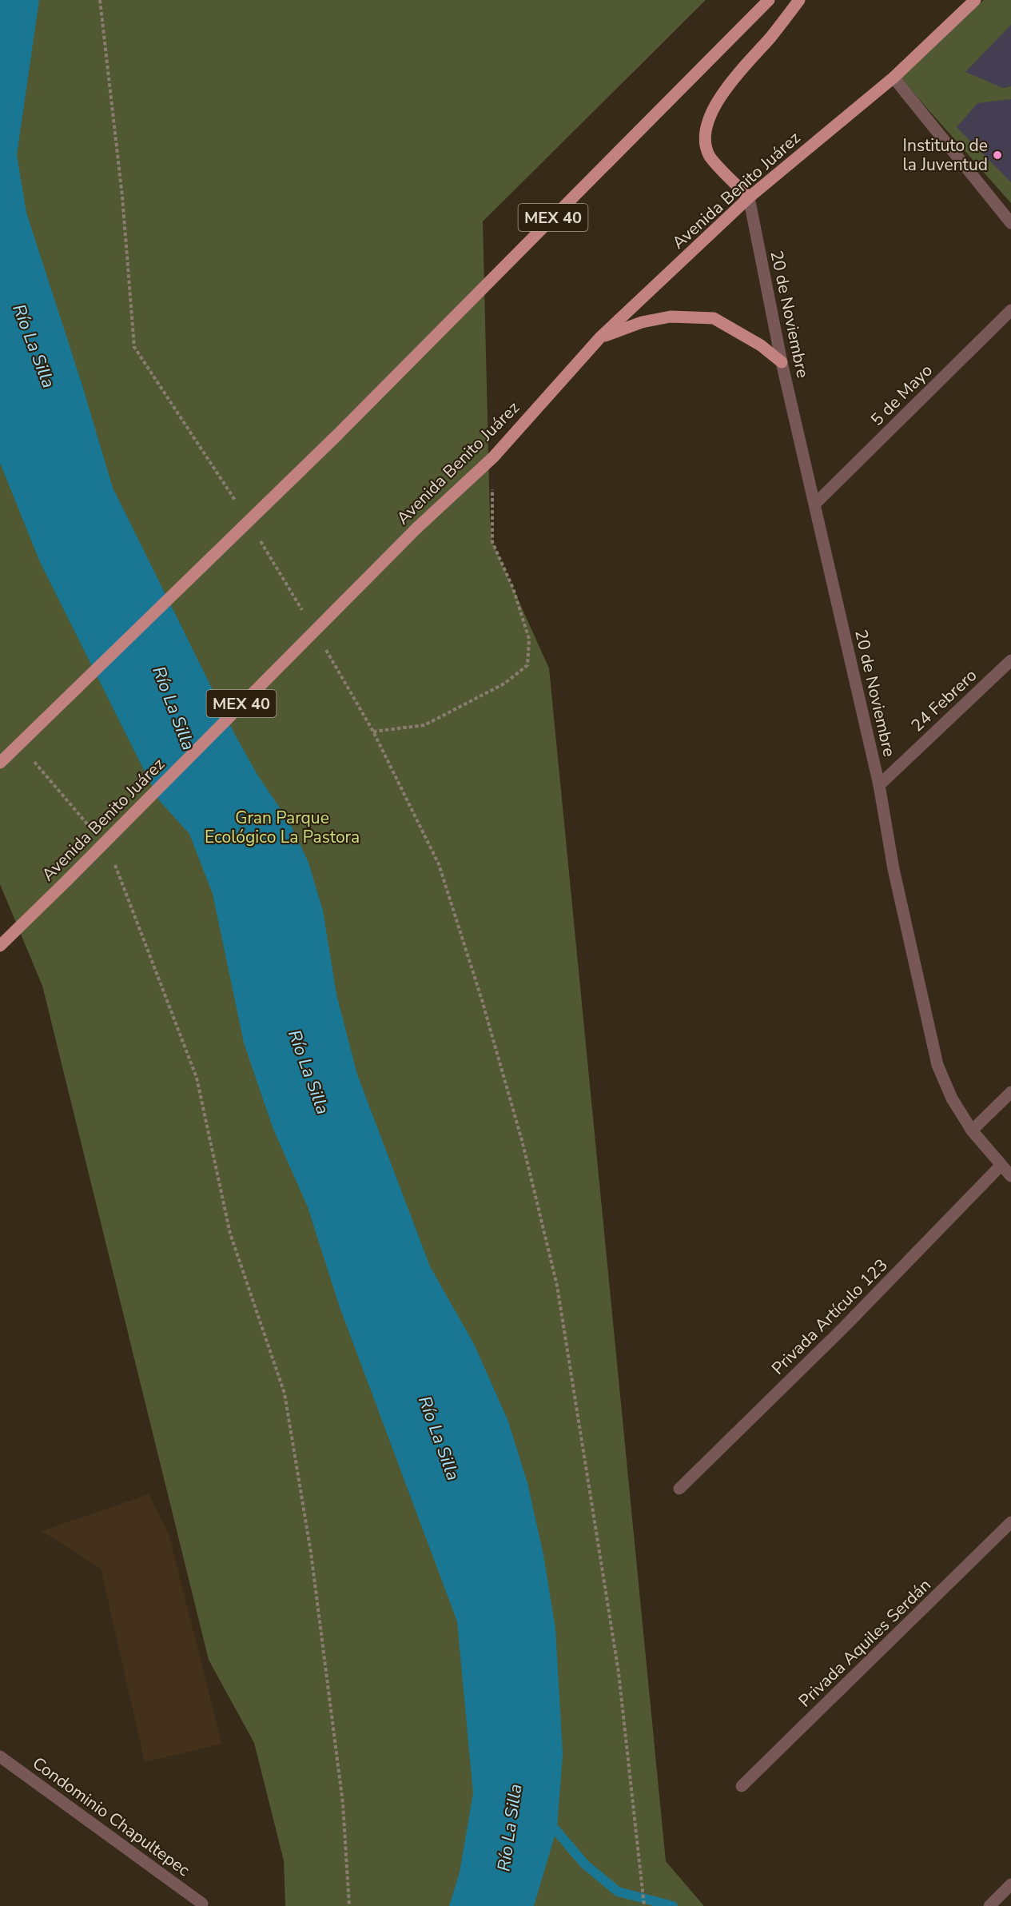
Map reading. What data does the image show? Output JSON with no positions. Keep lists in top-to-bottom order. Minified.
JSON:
{"streets":{"main road":["Avenida Benito Juárez","MEX 40"],"street":["20 de Noviembre","5 de Mayo","24 Febrero","Privada Artículo 123","Privada Aquiles Serdán","Condominio Chapultepec"]},"crossings":[["Avenida Benito Juárez","20 de Noviembre"],["20 de Noviembre","5 de Mayo"],["20 de Noviembre","24 Febrero"],["20 de Noviembre","Privada Artículo 123"]],"water":["Río La Silla"],"parks":["Gran Parque Ecológico La Pastora"],"places":["Instituto de la Juventud"]}
